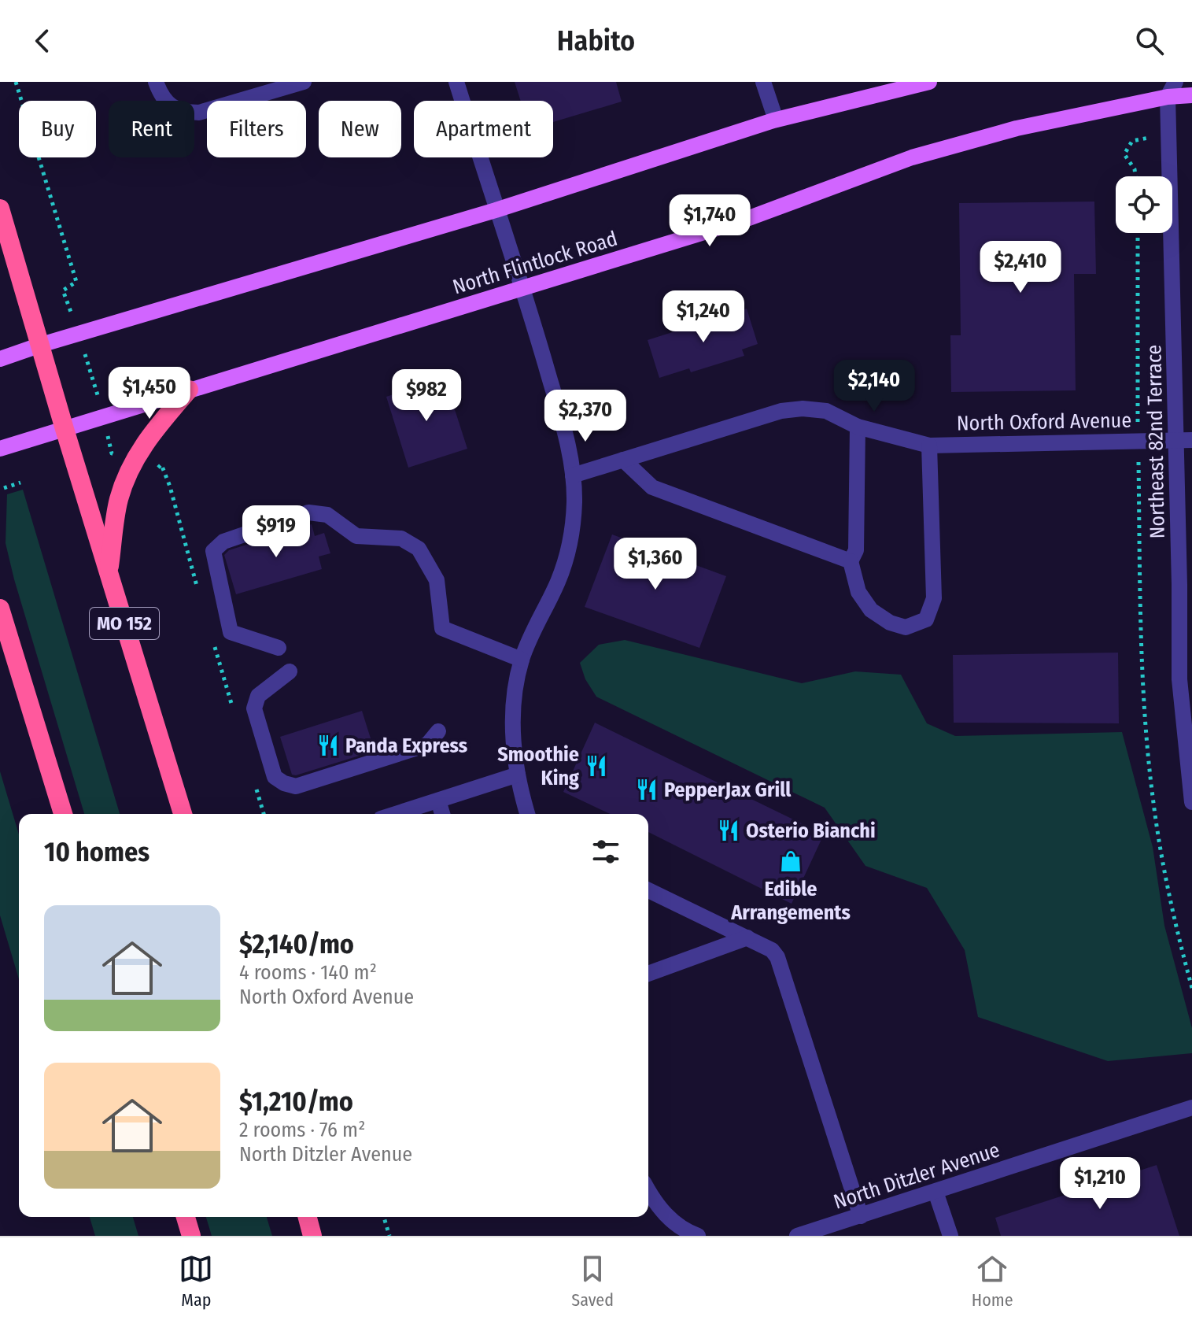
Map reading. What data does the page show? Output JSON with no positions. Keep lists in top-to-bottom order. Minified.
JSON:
{"streets":{"highway":["MO 152"],"main road":["North Flintlock Road"],"street":["North Oxford Avenue","Northeast 82nd Terrace","North Ditzler Avenue"]},"crossings":[["North Flintlock Road","Northeast 82nd Terrace"],["North Flintlock Road","MO 152"],["North Oxford Avenue","Northeast 82nd Terrace"]],"places":{"restaurant":["Panda Express","Smoothie King","PepperJax Grill","Osterio Bianchi"],"shop":["Edible Arrangements"]},"page":{"header":"Habito","chip":["Buy","Rent","Filters","New","Apartment"],"price":["$1,740","$2,410","$1,240","$2,140","$1,450","$982","$2,370","$919","$1,360","$1,210"],"heading":"10 homes","list":[{"name":"$2,140/mo","note":"4 rooms · 140 m² · North Oxford Avenue"},{"name":"$1,210/mo","note":"2 rooms · 76 m² · North Ditzler Avenue"}],"tabs":["Map","Saved","Home"]}}
